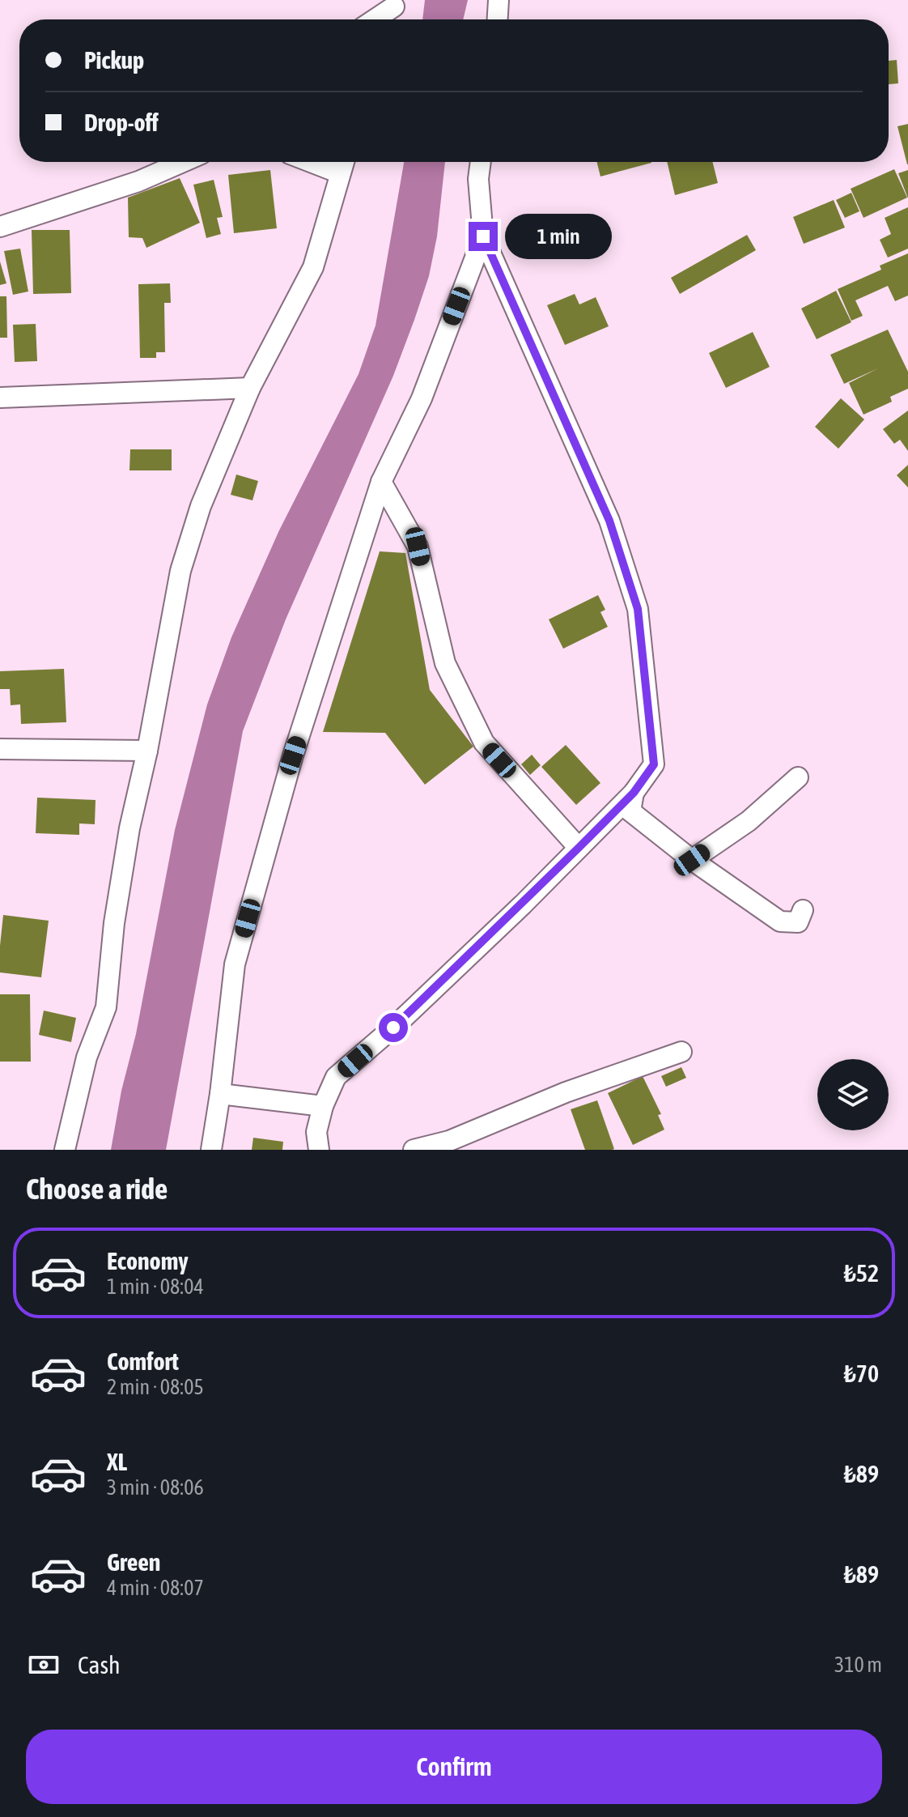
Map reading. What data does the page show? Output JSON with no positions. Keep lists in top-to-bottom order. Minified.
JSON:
{"page":{"banner":["Pickup","Drop-off"],"bubble":"1 min","heading":"Choose a ride","list":[{"name":"Economy","note":"1 min · 08:04","value":"₺52"},{"name":"Comfort","note":"2 min · 08:05","value":"₺70"},{"name":"XL","note":"3 min · 08:06","value":"₺89"},{"name":"Green","note":"4 min · 08:07","value":"₺89"}],"pay":["Cash","310 m"],"buttons":"Confirm"}}
